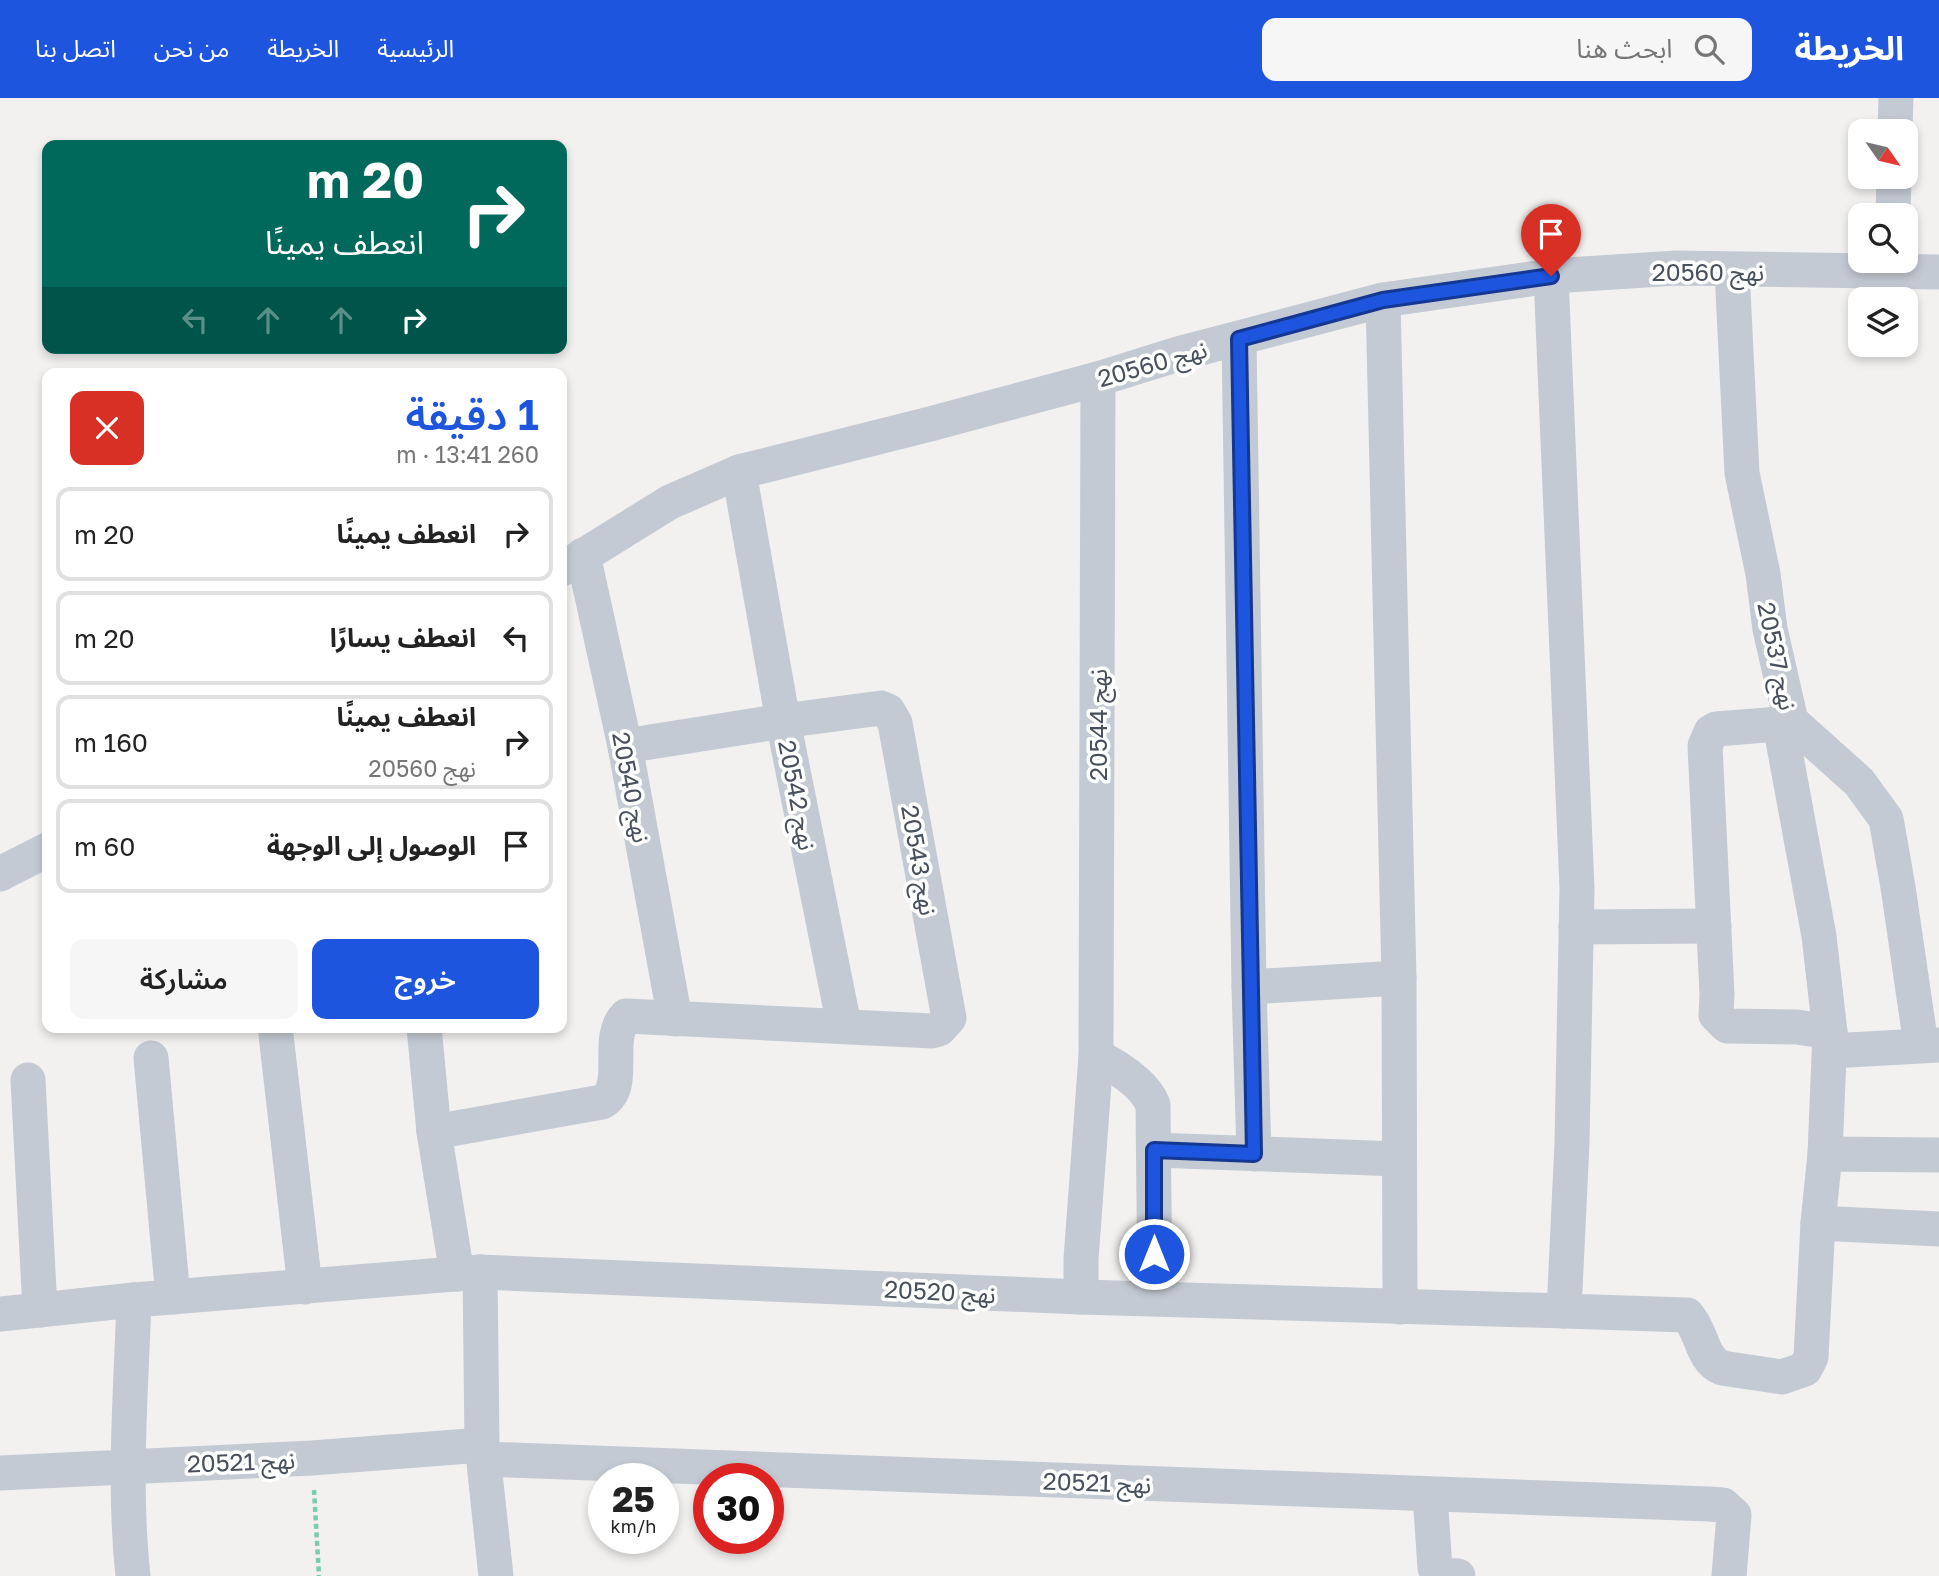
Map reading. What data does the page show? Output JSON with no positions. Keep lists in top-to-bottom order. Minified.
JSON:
{"streets":{"street":["نهج 20560","نهج 20537","نهج 20544","نهج 20540","نهج 20542","نهج 20543","نهج 20520","نهج 20521"]},"crossings":[["نهج 20560","نهج 20537"],["نهج 20560","نهج 20544"],["نهج 20560","نهج 20540"],["نهج 20544","نهج 20520"],["نهج 20540","نهج 20542"],["نهج 20542","نهج 20543"]],"north":"bottom right","page":{"header":"الخريطة","search":"ابحث هنا","nav":["الرئيسية","الخريطة","من نحن","اتصل بنا"],"turn":["20 m","انعطف يمينًا"],"heading":["1 دقيقة","260 m · 13:41"],"list":[{"name":"انعطف يمينًا","value":"20 m"},{"name":"انعطف يسارًا","value":"20 m"},{"name":"انعطف يمينًا","note":"نهج 20560","value":"160 m"},{"name":"الوصول إلى الوجهة","value":"60 m"}],"buttons":["خروج","مشاركة"],"speed":"25 km/h","limit":"30"}}
